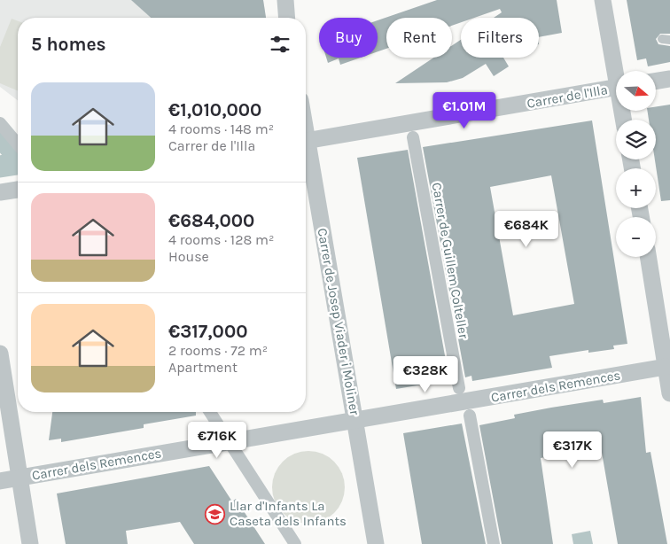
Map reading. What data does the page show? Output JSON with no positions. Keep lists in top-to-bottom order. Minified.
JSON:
{"streets":{"street":["Carrer de l'Illa","Carrer de Guillem Colteller","Carrer de Josep Viader i Moliner","Carrer dels Remences"]},"crossings":[["Carrer de Josep Viader i Moliner","Carrer dels Remences"]],"places":{"school or university":["Llar d'Infants La Caseta dels Infants"]},"north":"right","page":{"chip":["Buy","Rent","Filters"],"heading":"5 homes","map_buttons":["+","−"],"list":[{"name":"€1,010,000","note":"4 rooms · 148 m² · Carrer de l'Illa"},{"name":"€684,000","note":"4 rooms · 128 m² · House"},{"name":"€317,000","note":"2 rooms · 72 m² · Apartment"}],"price":["€1.01M","€684K","€328K","€716K","€317K"]}}
